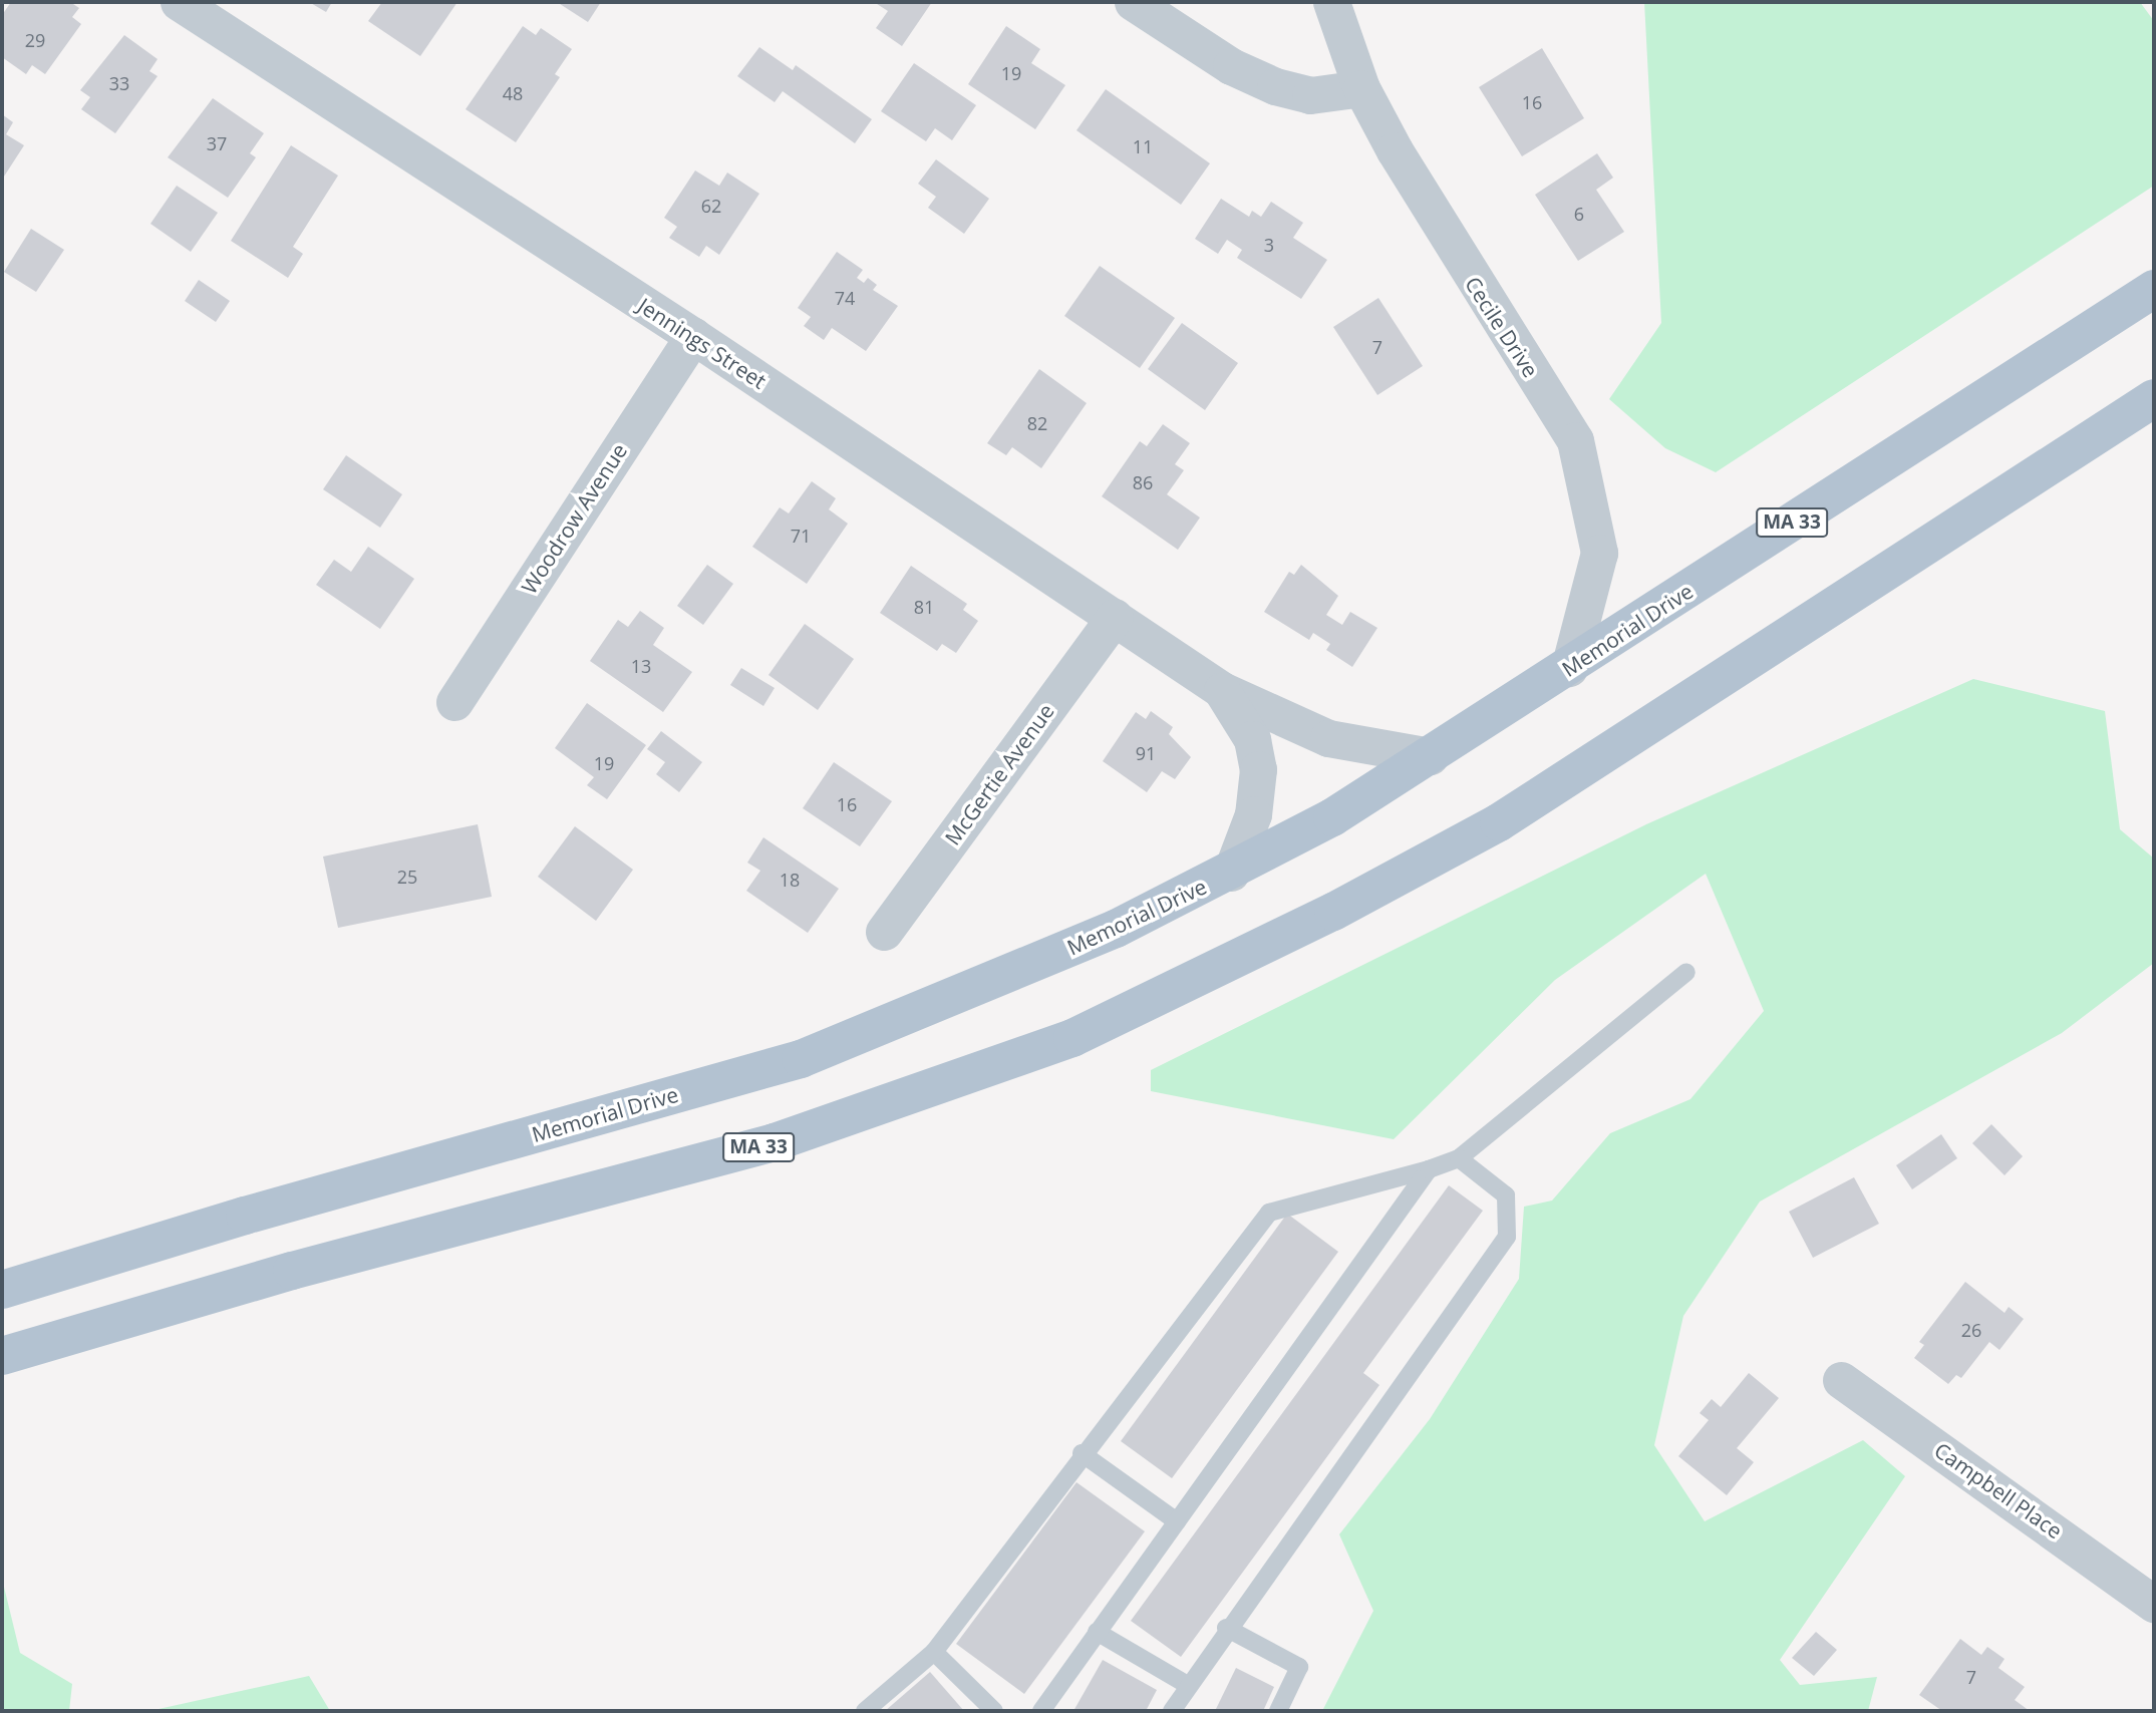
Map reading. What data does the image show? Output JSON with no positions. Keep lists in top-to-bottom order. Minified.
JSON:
{"streets":{"main road":["MA 33","Memorial Drive"],"street":["Cecile Drive","Jennings Street","Woodrow Avenue","McGertie Avenue","Campbell Place"]},"crossings":[["Cecile Drive","Memorial Drive"],["Jennings Street","Woodrow Avenue"],["Jennings Street","Memorial Drive"],["Jennings Street","McGertie Avenue"]],"house_numbers":["29","19","33","48","16","37","11","62","6","3","74","7","82","86","71","81","13","91","19","16","25","18","26","7"]}
